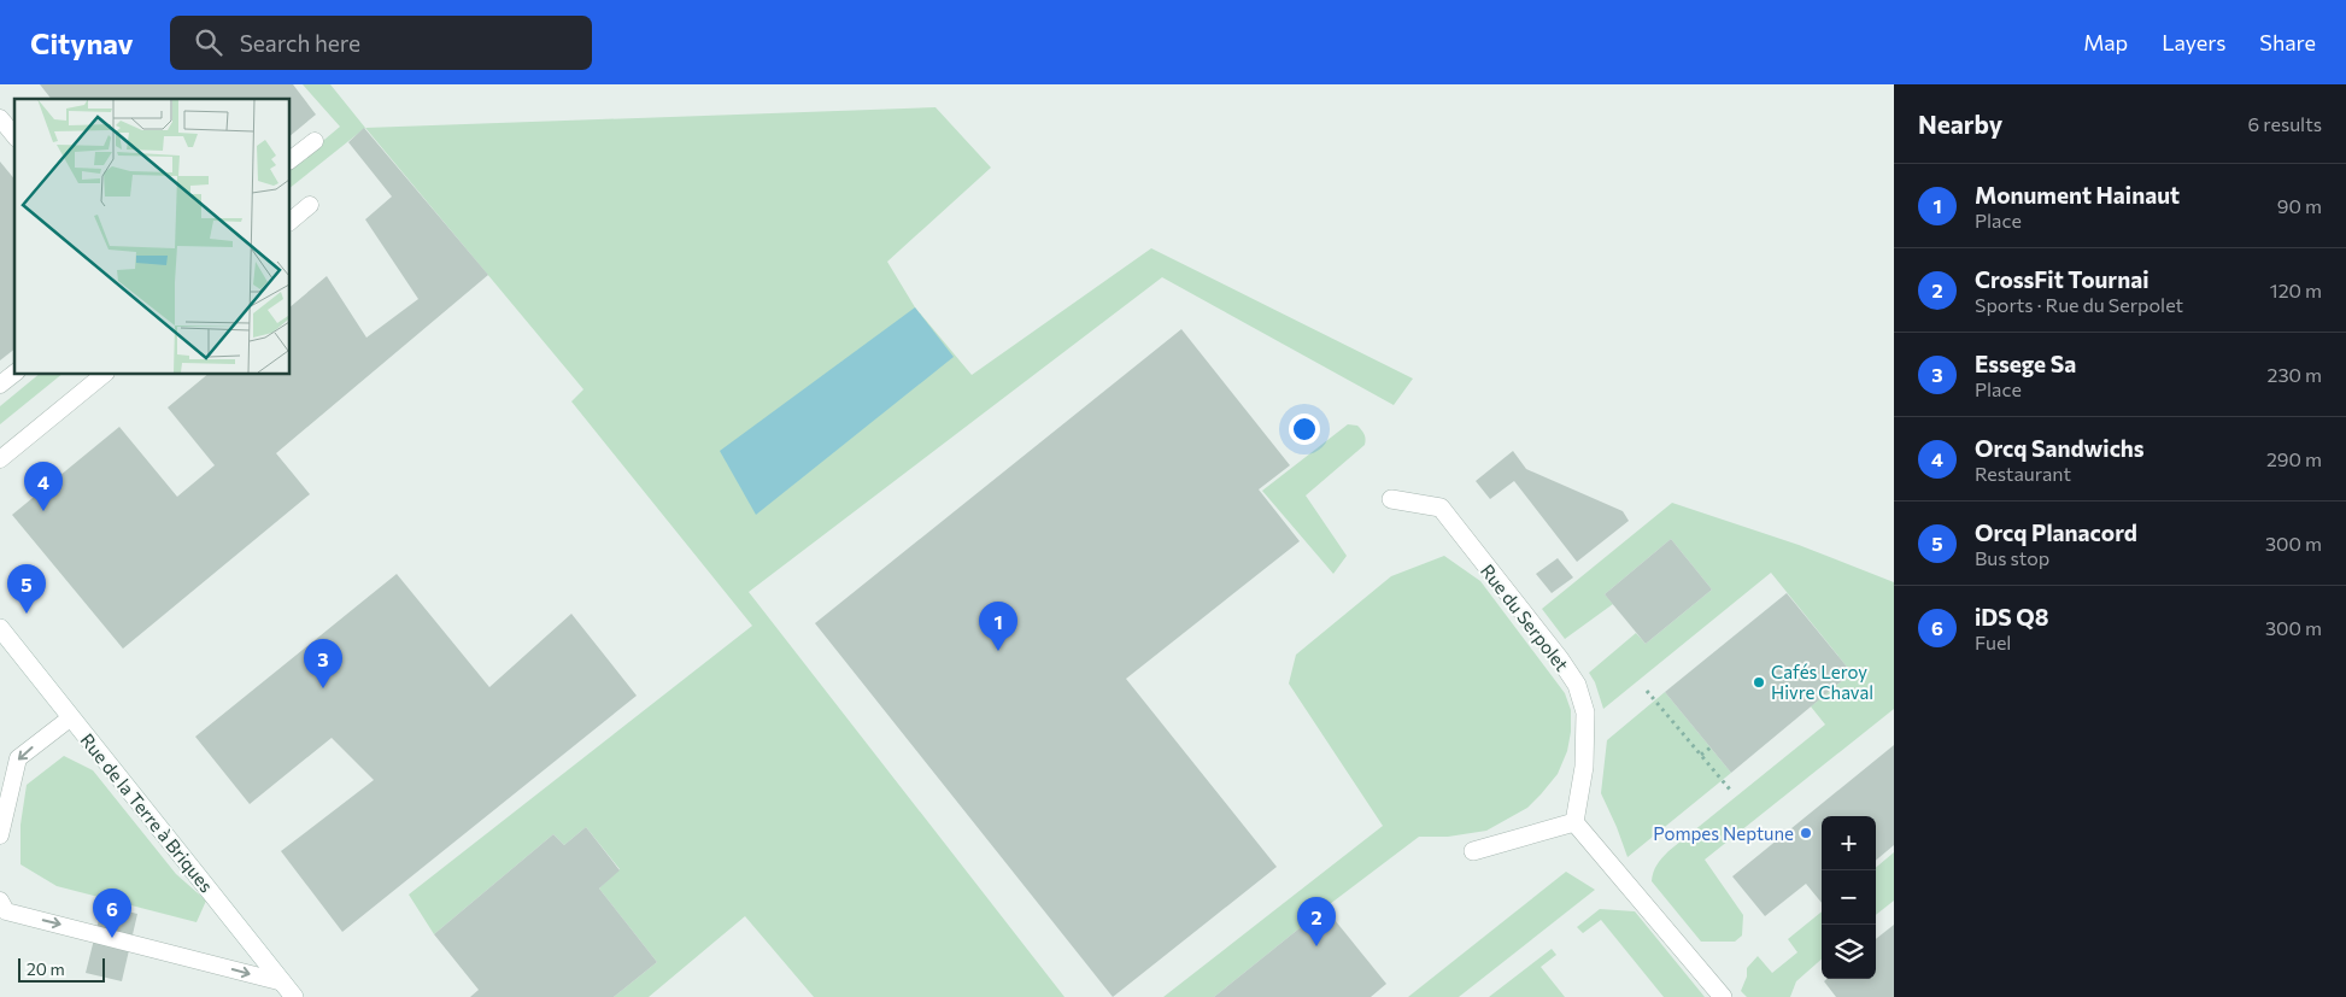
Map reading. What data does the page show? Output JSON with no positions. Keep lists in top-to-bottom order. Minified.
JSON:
{"streets":{"street":["Rue du Serpolet","Rue de la Terre à Briques"]},"places":["Cafés Leroy Hivre Chaval","Pompes Neptune"],"scale_bar":"20 m","page":{"header":"Citynav","search":"Search here","nav":["Map","Layers","Share"],"heading":["Nearby","6 results"],"list":[{"mark":"1","name":"Monument Hainaut","note":"Place","value":"90 m"},{"mark":"2","name":"CrossFit Tournai","note":"Sports · Rue du Serpolet","value":"120 m"},{"mark":"3","name":"Essege Sa","note":"Place","value":"230 m"},{"mark":"4","name":"Orcq Sandwichs","note":"Restaurant","value":"290 m"},{"mark":"5","name":"Orcq Planacord","note":"Bus stop","value":"300 m"},{"mark":"6","name":"iDS Q8","note":"Fuel","value":"300 m"}],"pins":["4","5","1","3","6","2"],"map_buttons":["+","−"],"scale":"20 m"}}
